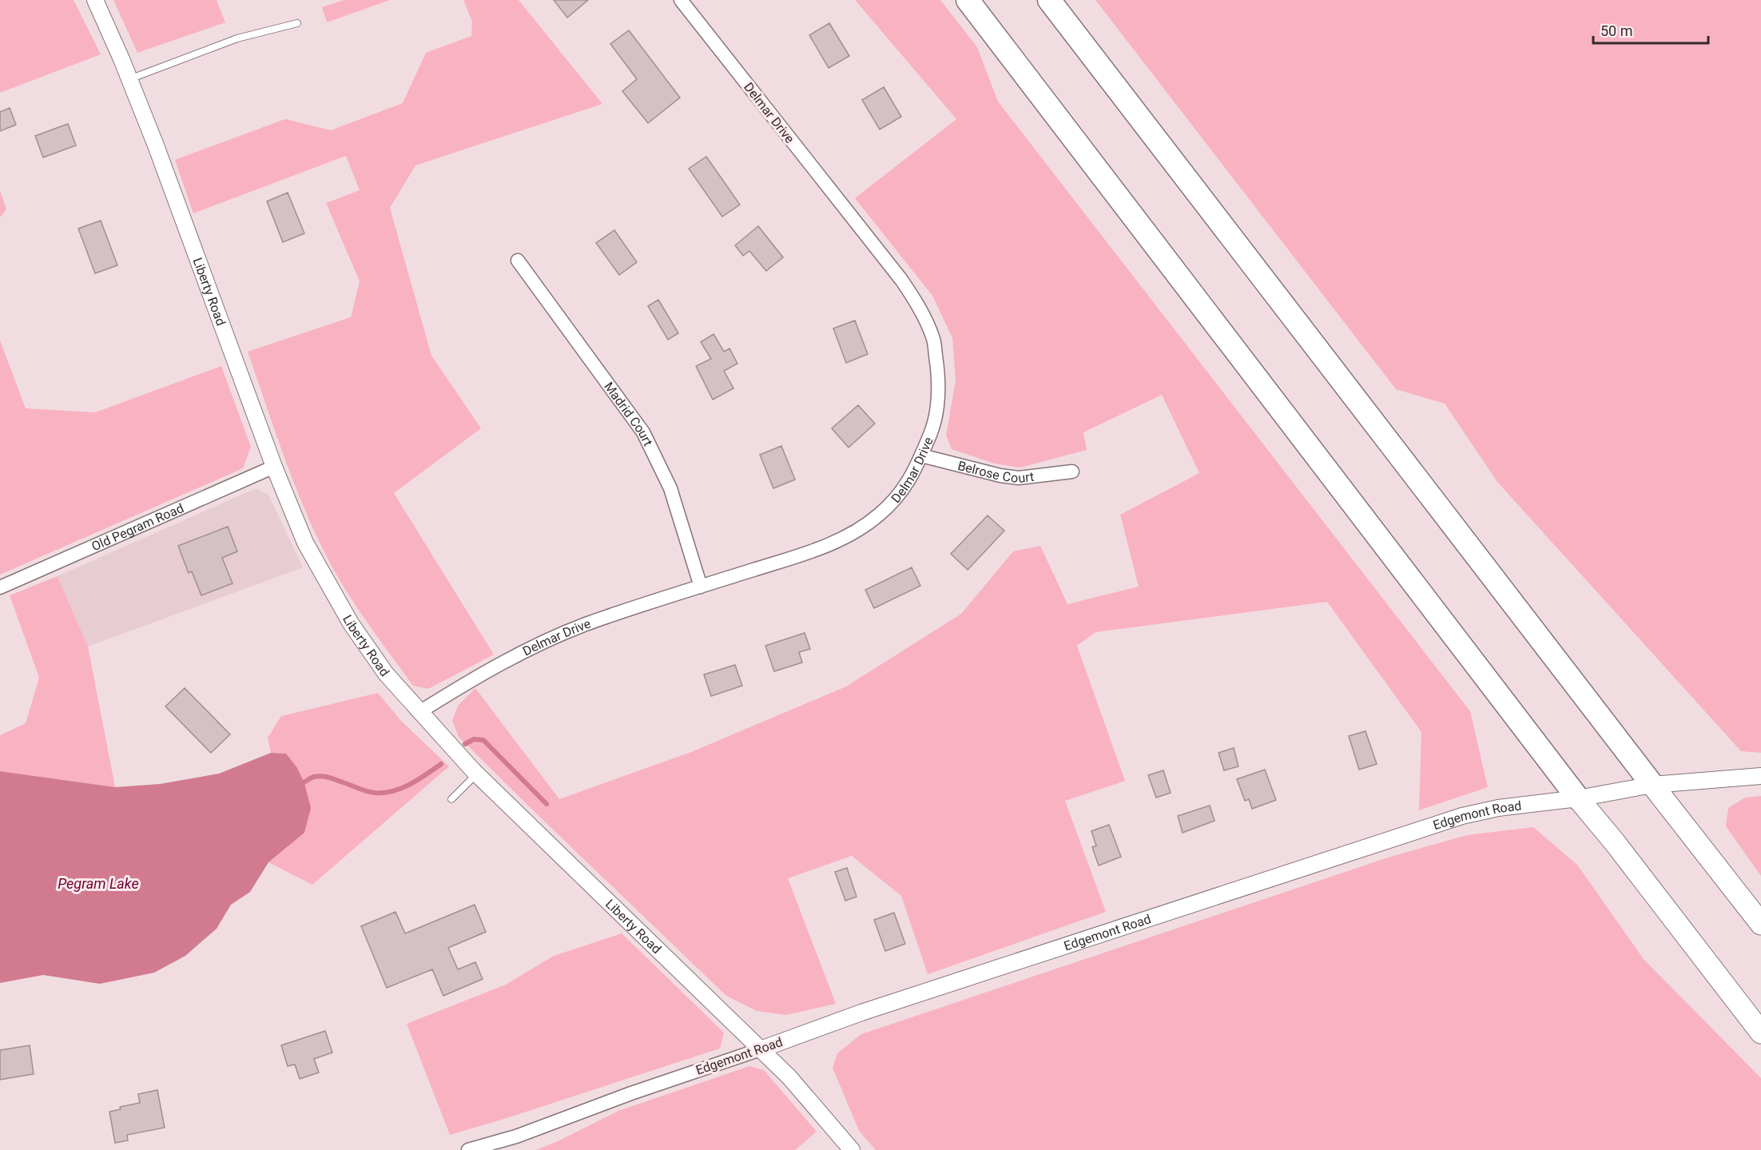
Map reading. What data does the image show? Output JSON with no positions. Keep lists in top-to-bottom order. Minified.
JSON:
{"streets":{"street":["Delmar Drive","Liberty Road","Madrid Court","Belrose Court","Old Pegram Road","Edgemont Road"]},"crossings":[["Delmar Drive","Liberty Road"],["Delmar Drive","Madrid Court"],["Delmar Drive","Belrose Court"],["Liberty Road","Old Pegram Road"],["Liberty Road","Edgemont Road"]],"water":["Pegram Lake"],"scale_bar":"50 m"}
